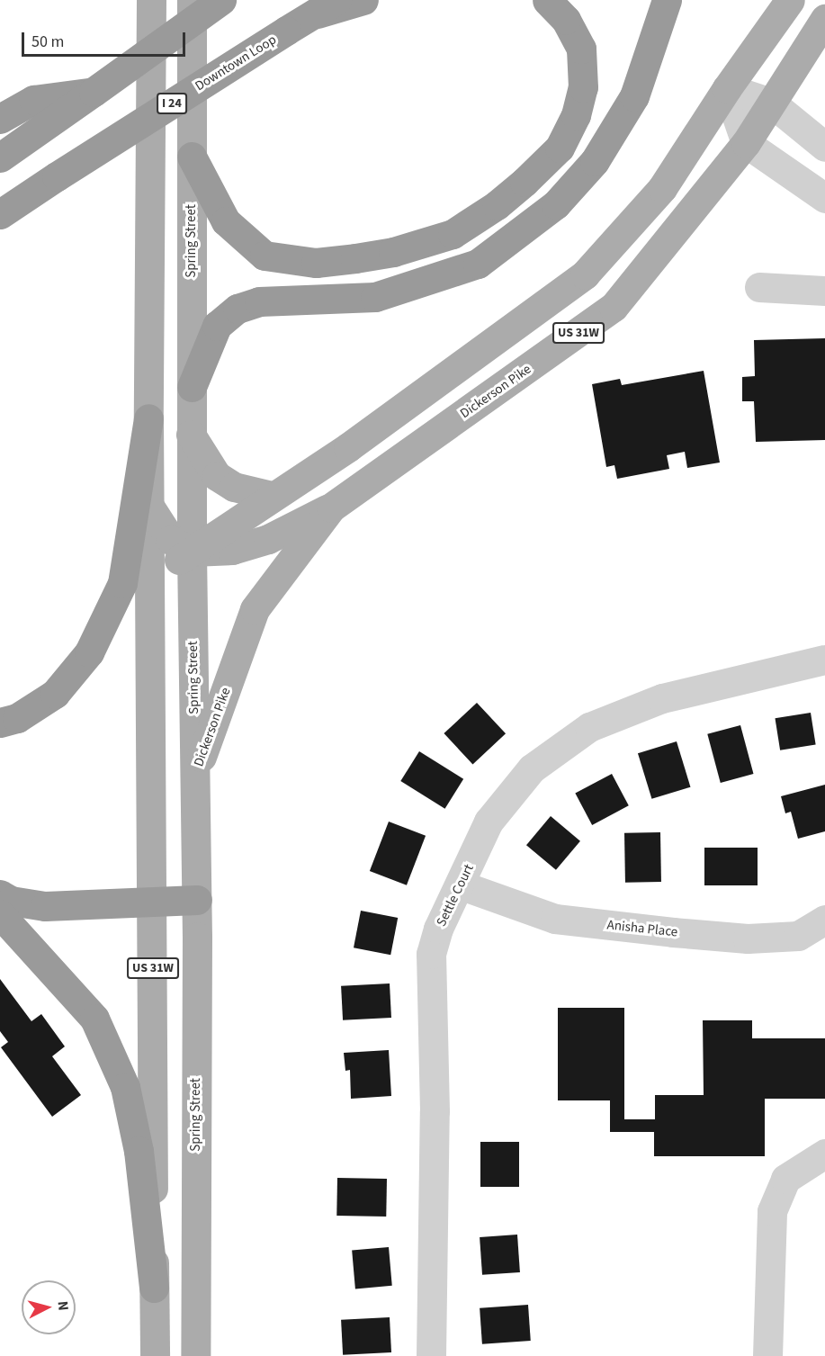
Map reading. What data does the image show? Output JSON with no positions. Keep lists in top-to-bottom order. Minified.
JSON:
{"streets":{"highway":["Downtown Loop","I 24"],"main road":["Spring Street","US 31W","Dickerson Pike"],"street":["Settle Court","Anisha Place"]},"crossings":[["Spring Street","US 31W"],["Spring Street","Dickerson Pike"],["Settle Court","Anisha Place"]],"scale_bar":"50 m","north":"right"}
